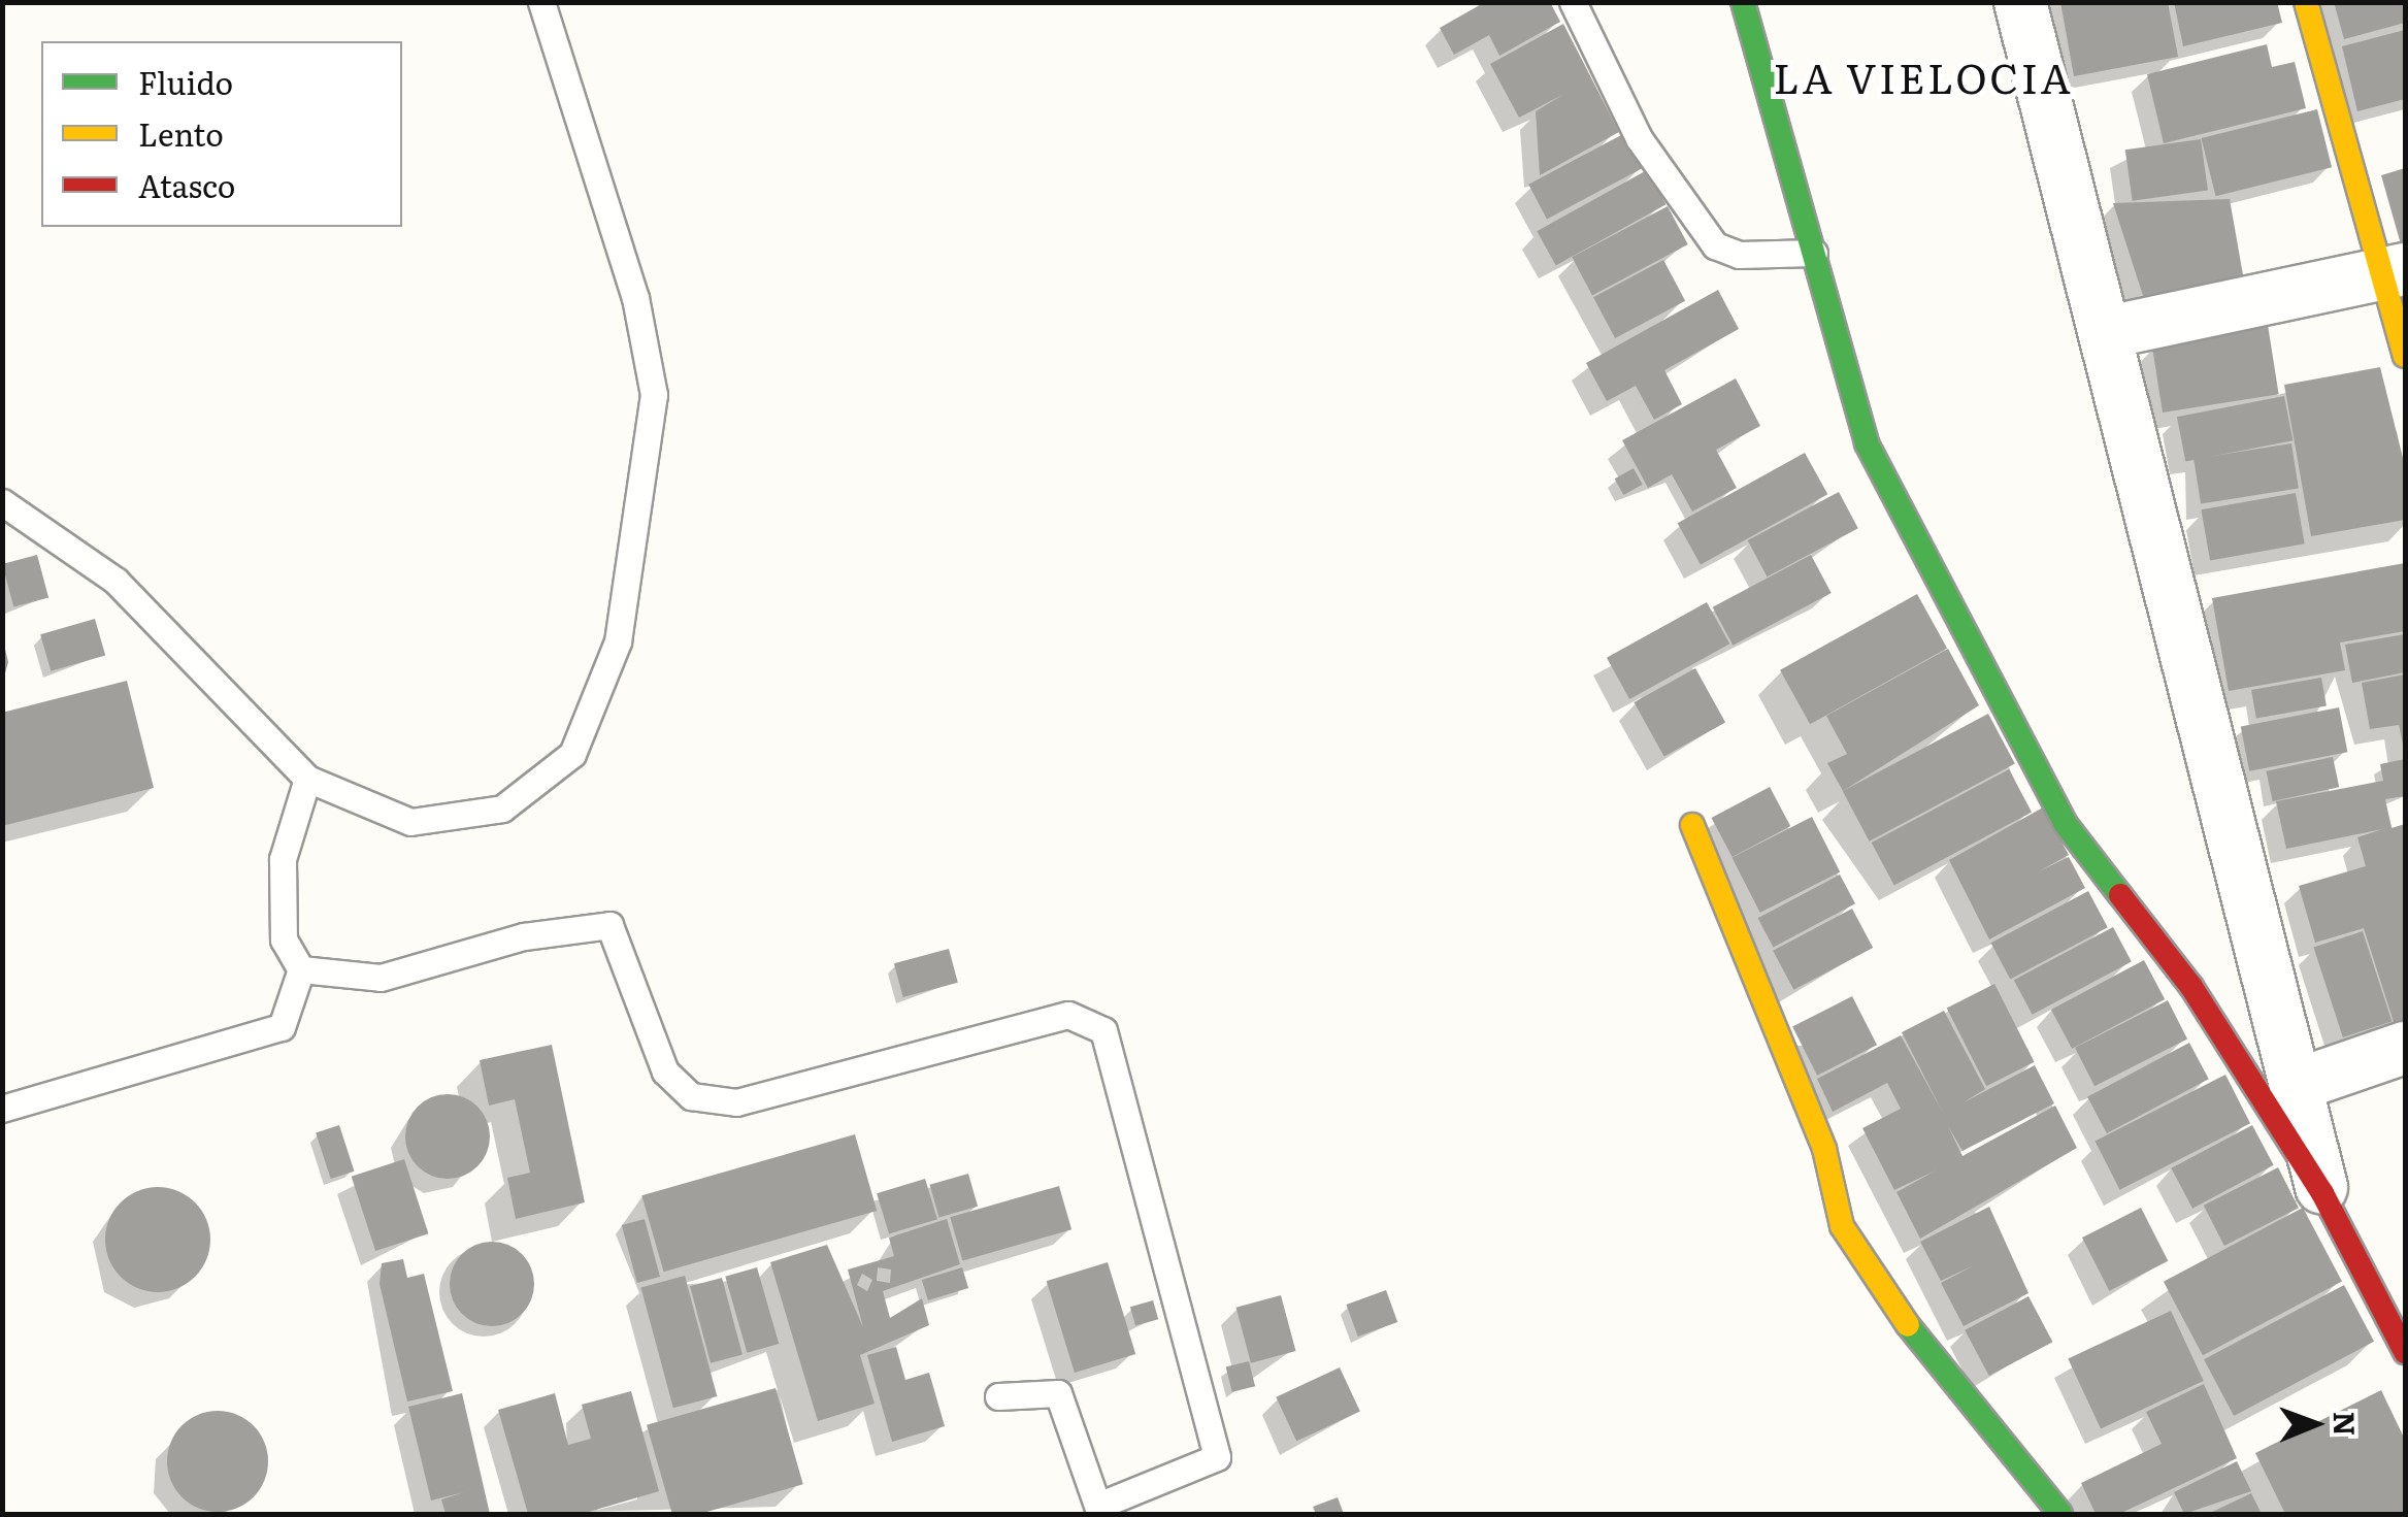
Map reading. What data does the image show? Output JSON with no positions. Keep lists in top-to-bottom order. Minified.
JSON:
{"districts":["LA VIELOCIA"],"legend":["Fluido","Lento","Atasco"],"north":"right"}
